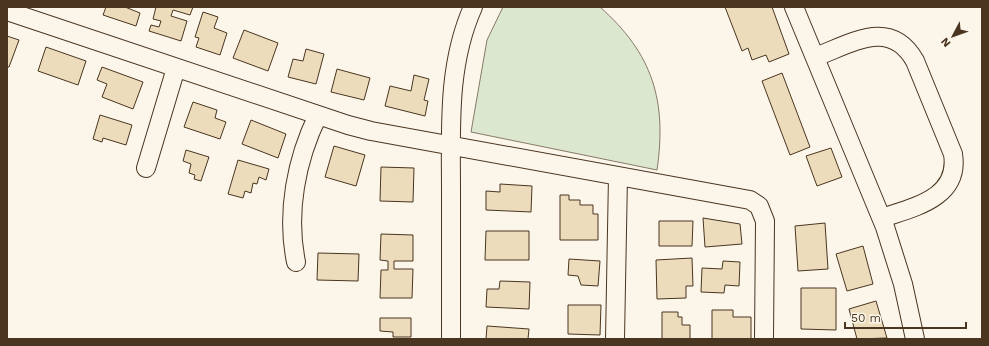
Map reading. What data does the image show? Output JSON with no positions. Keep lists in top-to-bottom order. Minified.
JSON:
{"scale_bar":"50 m","north":"bottom left"}
